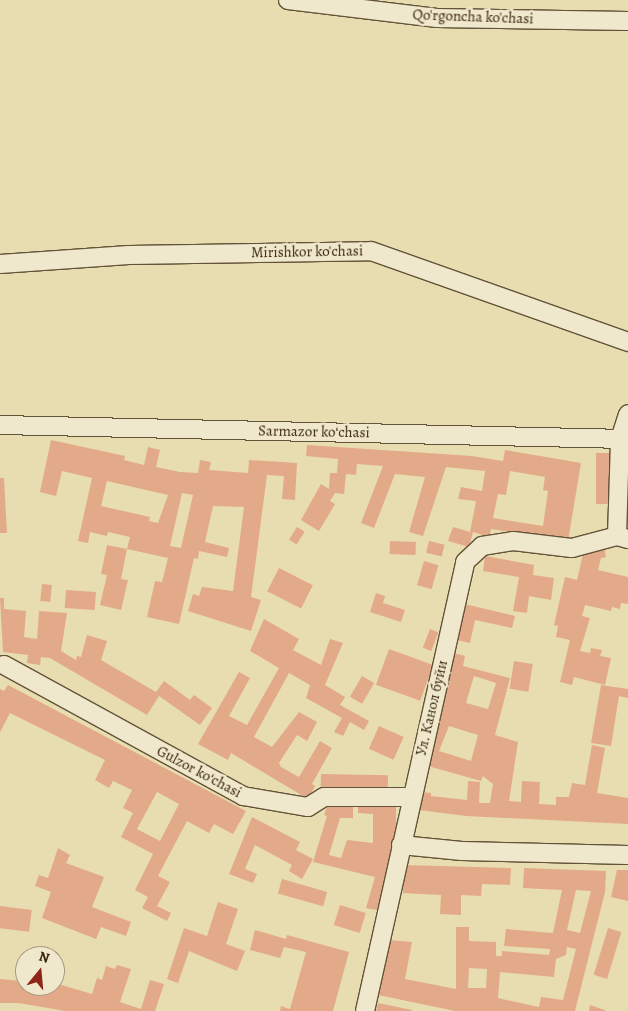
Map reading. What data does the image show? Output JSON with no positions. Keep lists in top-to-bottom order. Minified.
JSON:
{"streets":{"street":["Qo'rgoncha ko'chasi","Mirishkor ko'chasi","Sarmazor koʻchasi","Ул. Канол буйи","Gulzor koʻchasi"]},"crossings":[["Ул. Канол буйи","Gulzor koʻchasi"]],"north":"top"}
